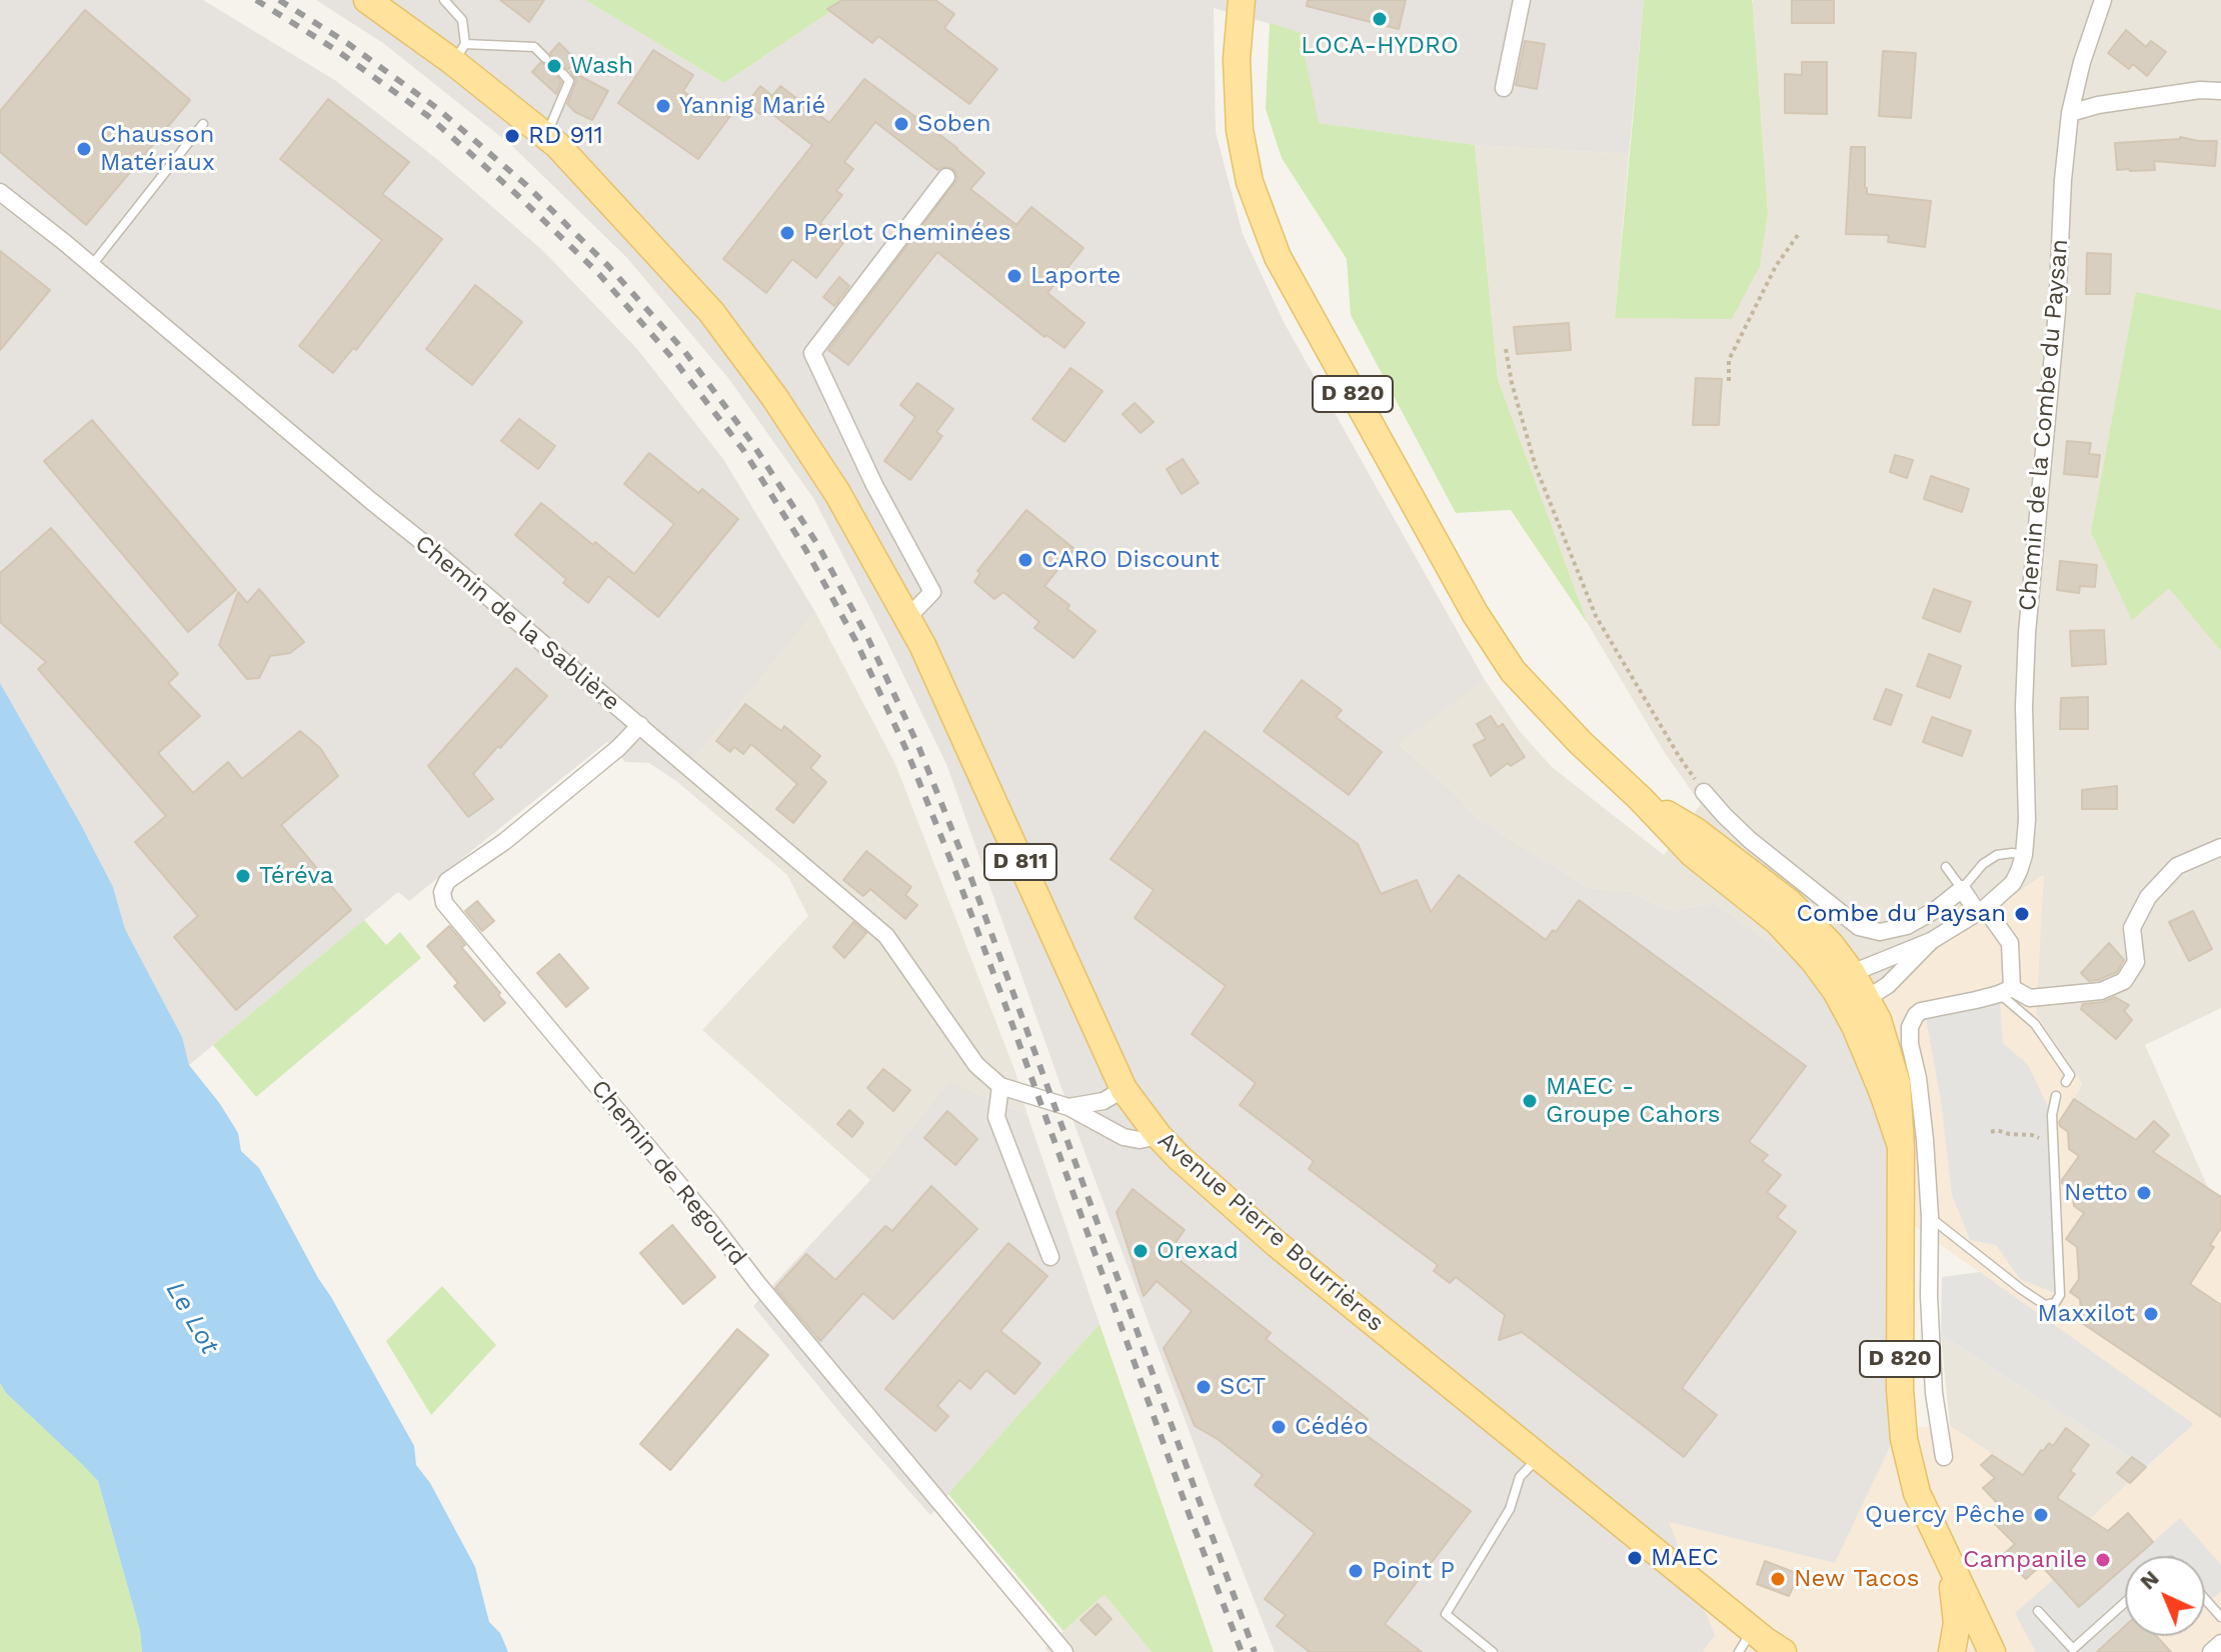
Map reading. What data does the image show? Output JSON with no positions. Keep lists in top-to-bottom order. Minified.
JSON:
{"streets":{"main road":["D 820","D 811","Avenue Pierre Bourrières"],"street":["Chemin de la Combe du Paysan","Chemin de la Sablière","Chemin de Regourd"]},"crossings":[["D 820","Chemin de la Combe du Paysan"],["Chemin de la Sablière","Chemin de Regourd"],["Chemin de la Sablière","Avenue Pierre Bourrières"]],"water":["Le Lot"],"places":["LOCA-HYDRO","Wash","Yannig Marié","Soben","RD 911","Chausson Matériaux","Perlot Cheminées","Laporte","CARO Discount","Téréva","Combe du Paysan","MAEC - Groupe Cahors","Netto","Orexad","Maxxilot","SCT","Cédéo","Quercy Pêche","MAEC","Campanile","Point P","New Tacos"],"north":"top left"}
